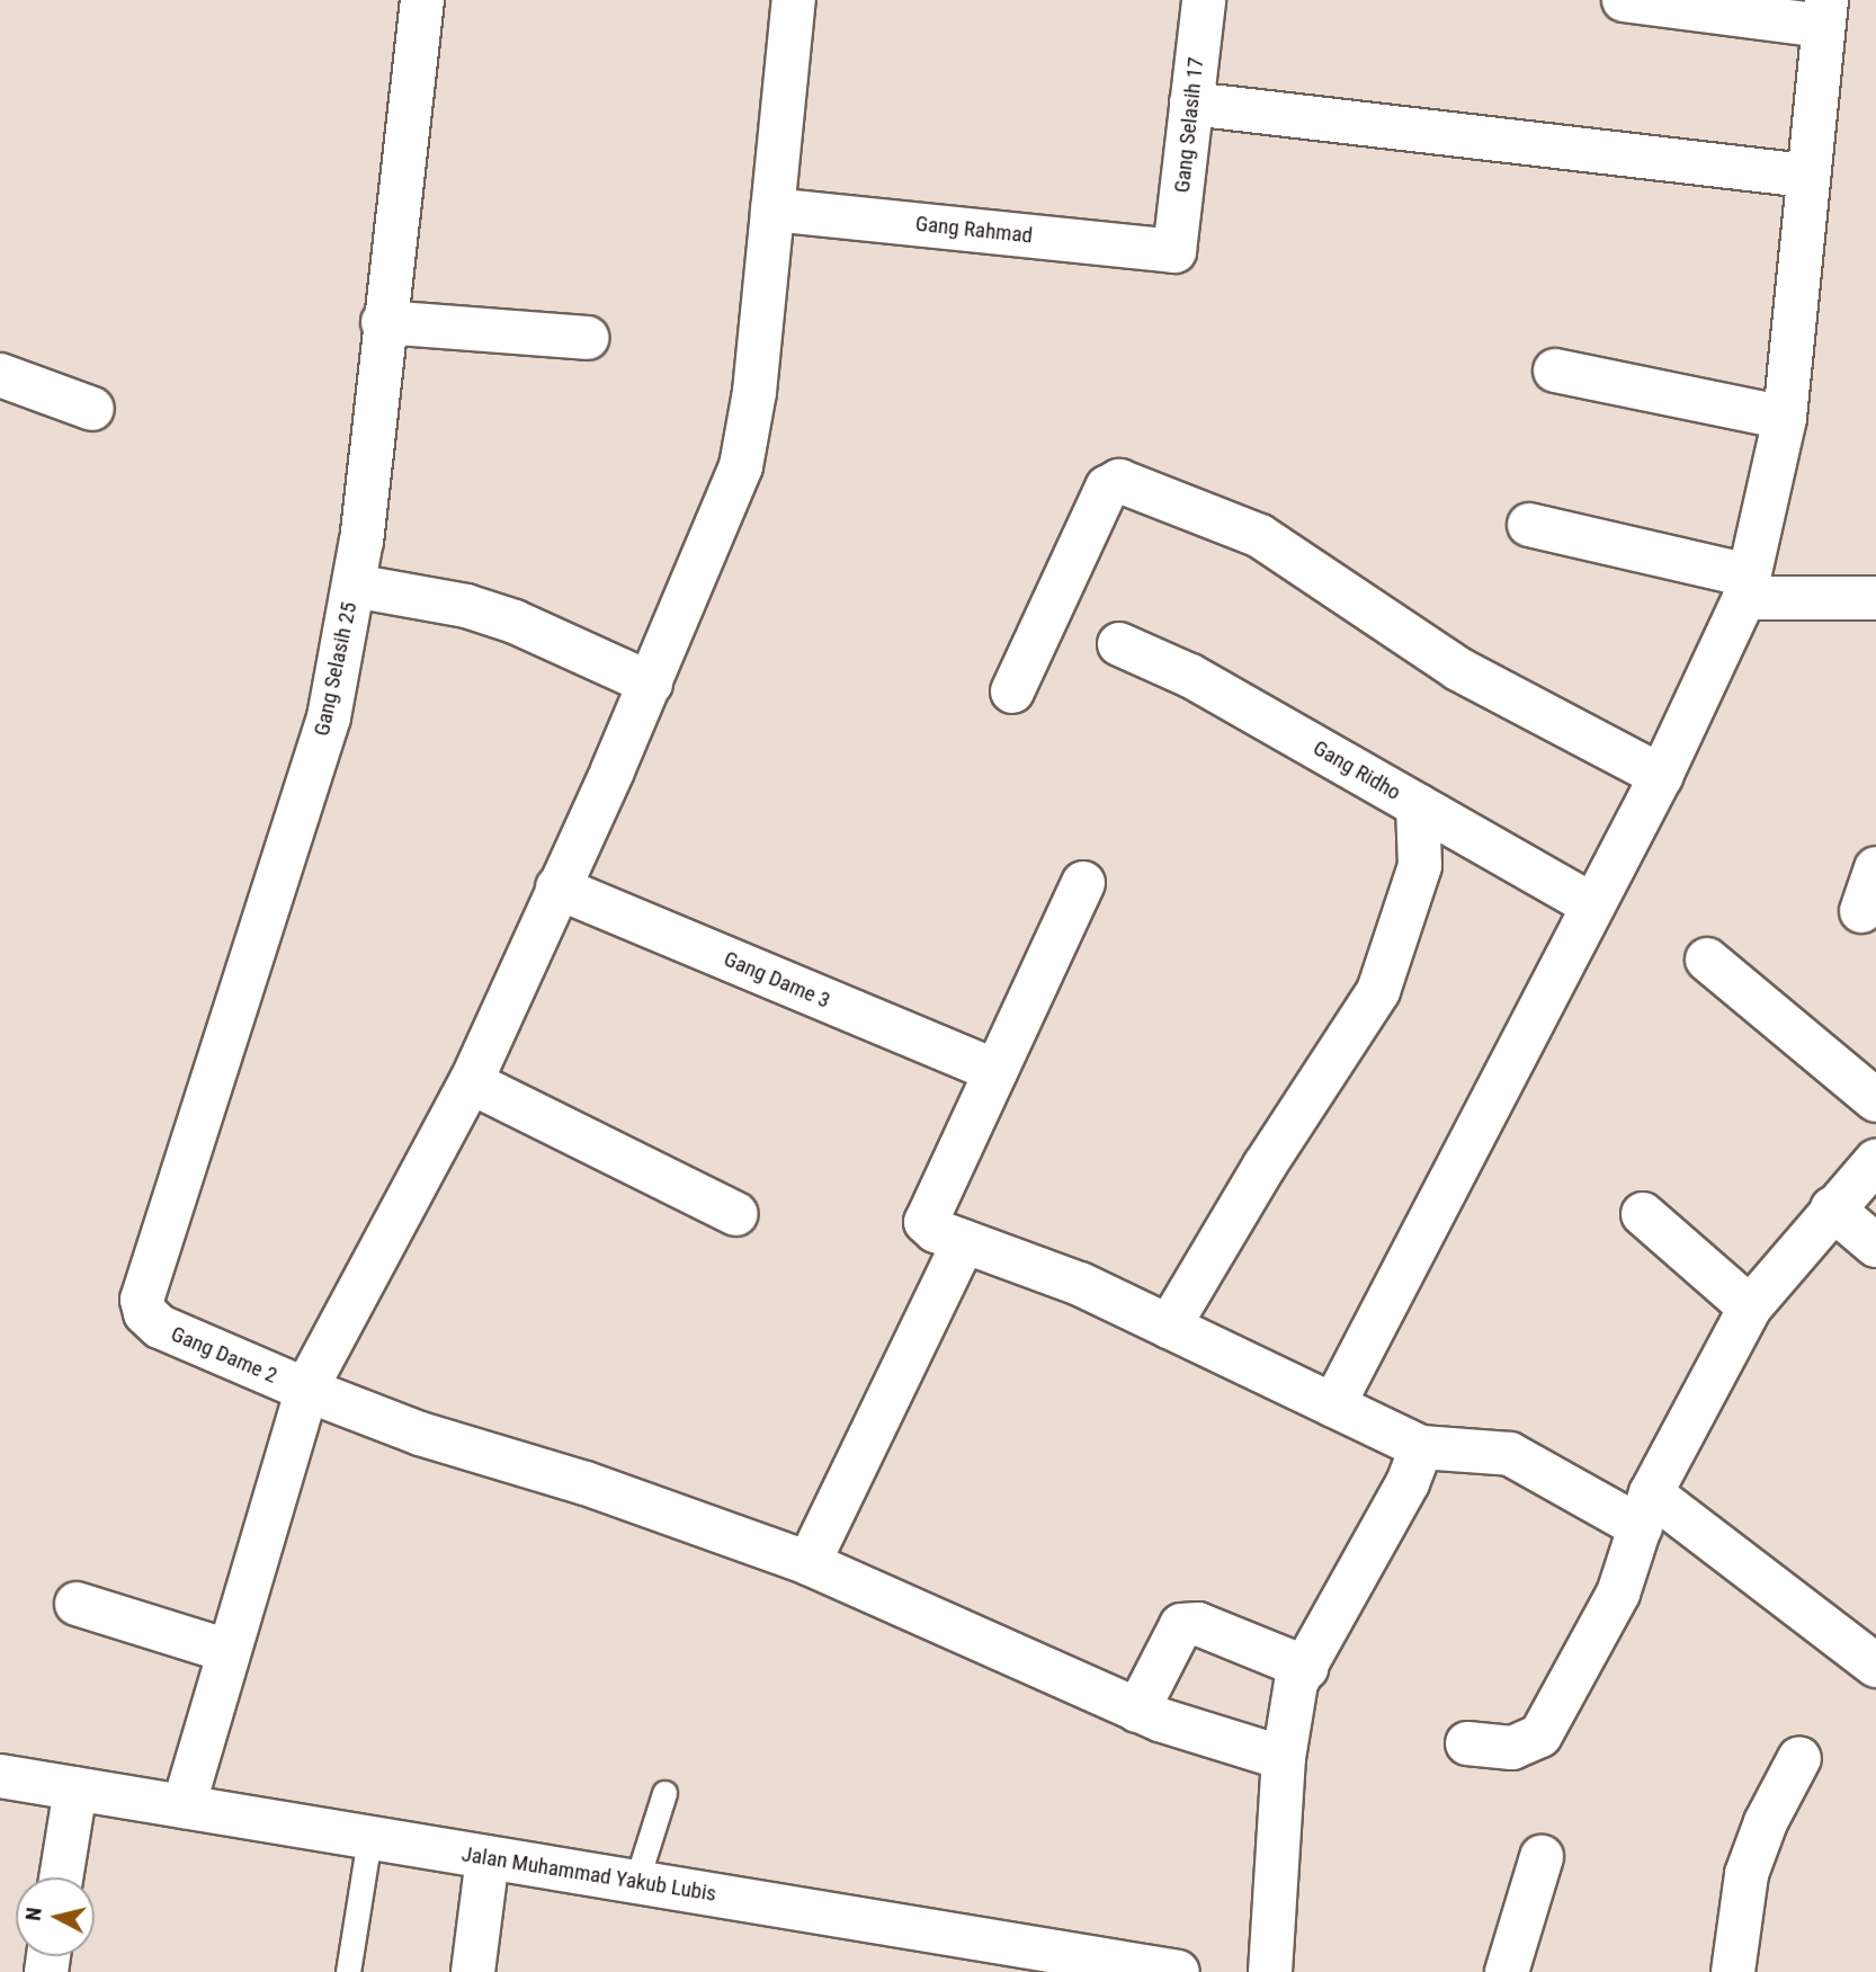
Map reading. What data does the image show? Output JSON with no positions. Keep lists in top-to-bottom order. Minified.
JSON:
{"streets":{"street":["Gang Selasih 17","Gang Rahmad","Gang Selasih 25","Gang Ridho","Gang Dame 3","Gang Dame 2","Jalan Muhammad Yakub Lubis"]},"crossings":[["Gang Selasih 17","Gang Rahmad"],["Gang Selasih 25","Gang Dame 2"]],"north":"left"}
